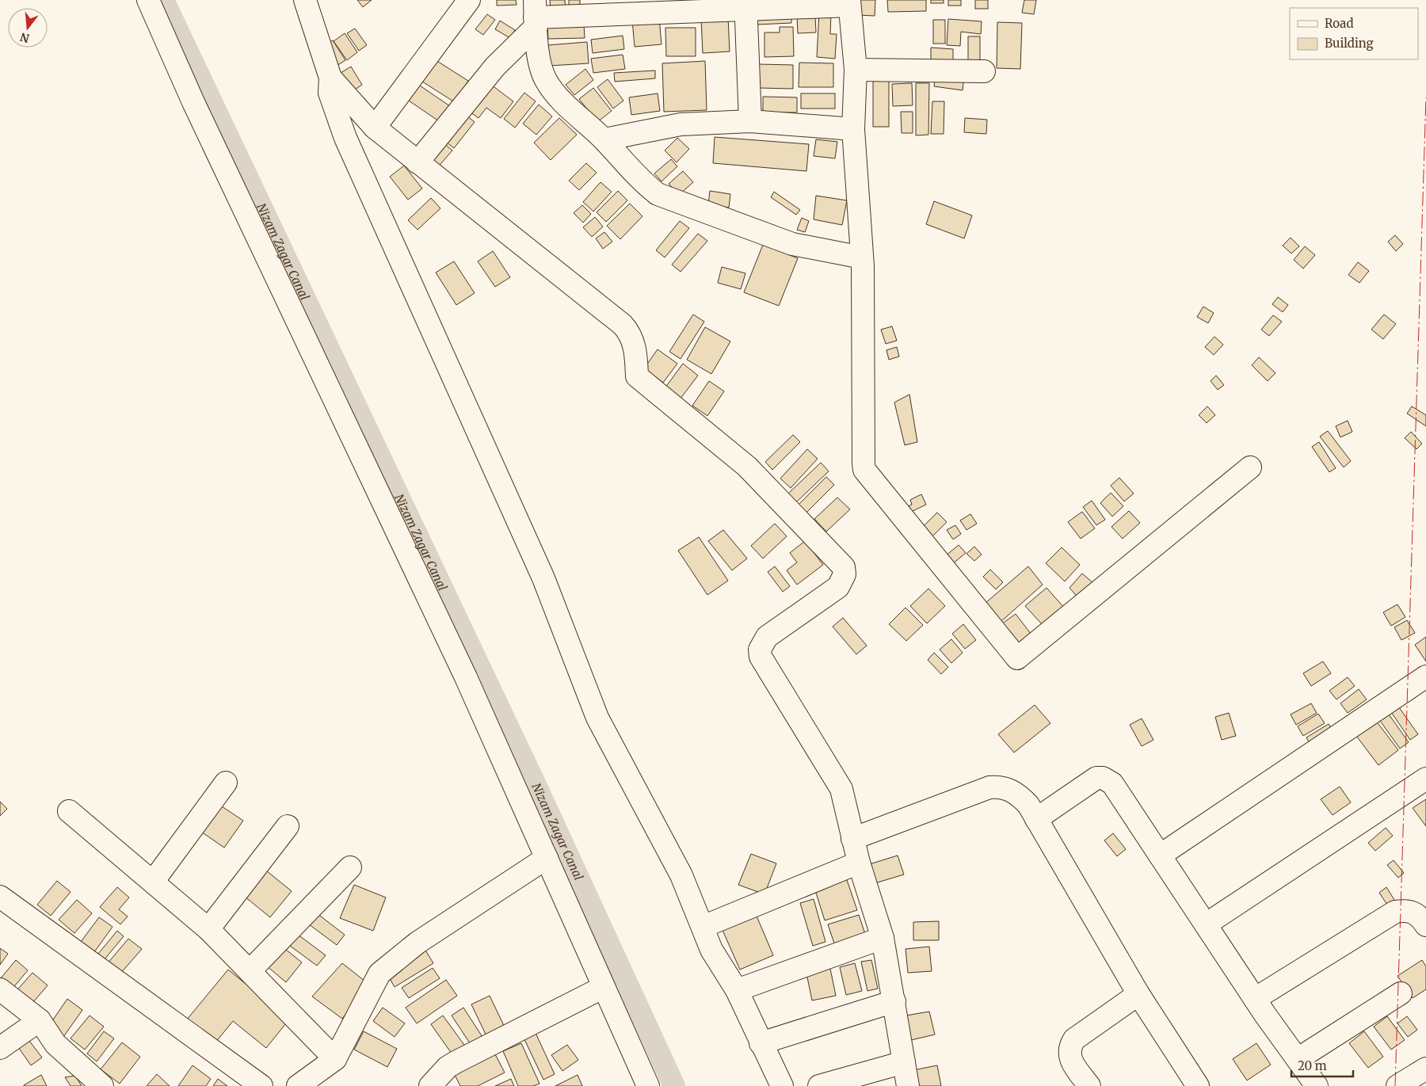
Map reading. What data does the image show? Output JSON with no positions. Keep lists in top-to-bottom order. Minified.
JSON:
{"water":["Nizam Zagar Canal"],"legend":["Road","Building"],"scale_bar":"20 m","north":"bottom"}
